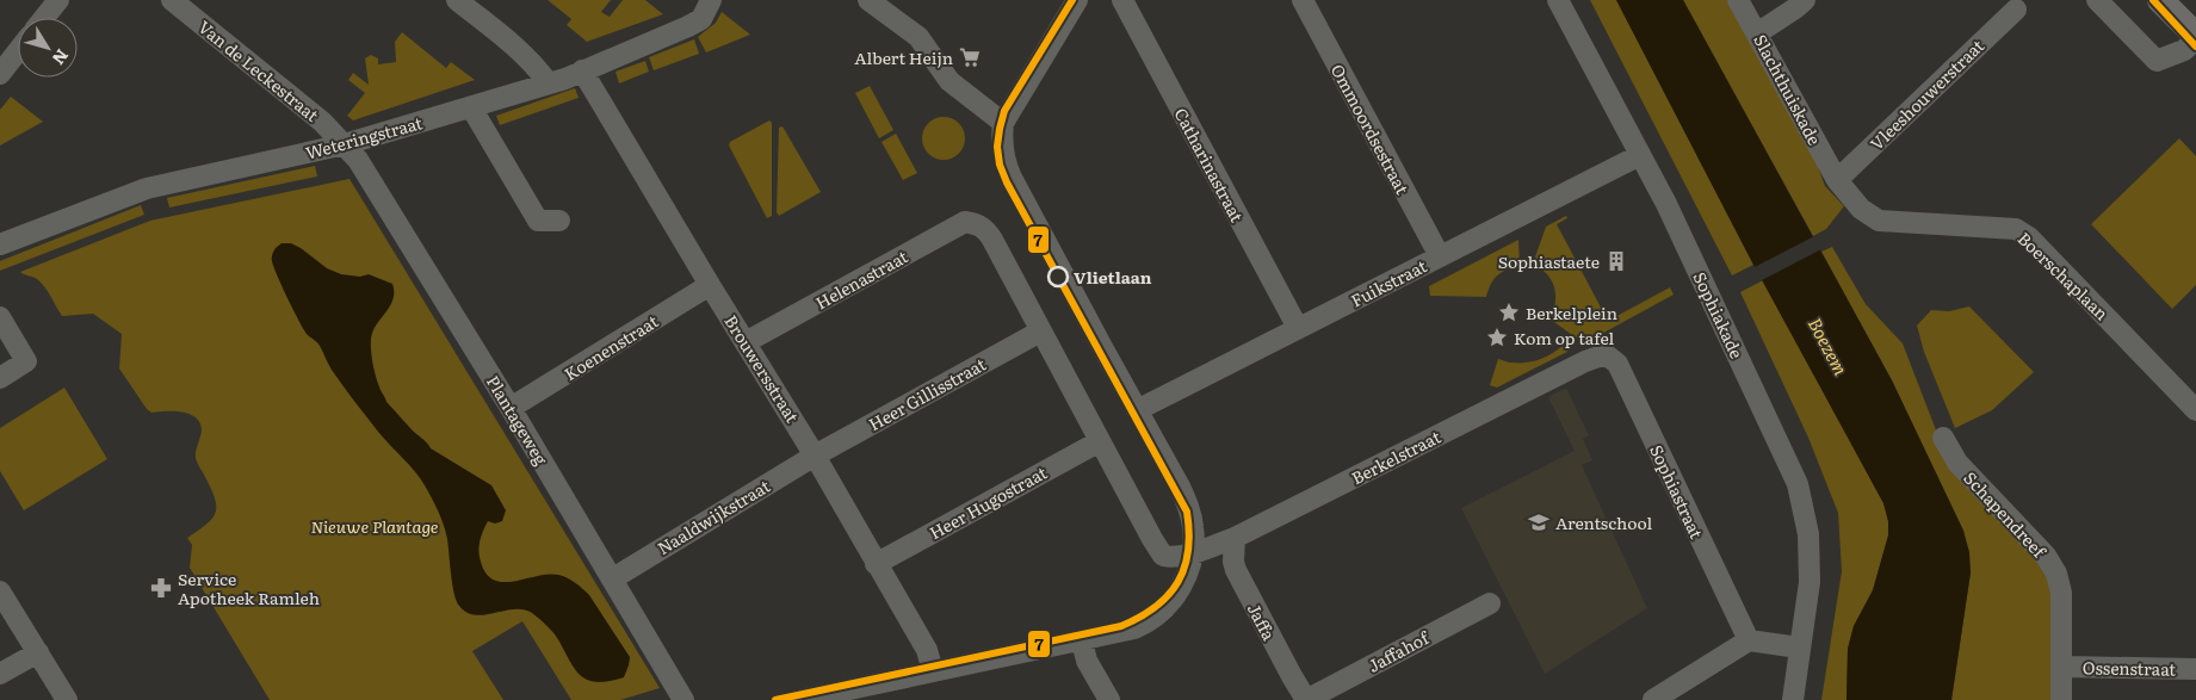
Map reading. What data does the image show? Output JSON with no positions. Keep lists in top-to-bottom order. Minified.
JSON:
{"streets":{"street":["Van de Leckestraat","Slachthuiskade","Vleeshouwerstraat","Ommoordsestraat","Weteringstraat","Catharinastraat","Boerschaplaan","Helenastraat","Fuikstraat","Sophiakade","Koenenstraat","Brouwersstraat","Heer Gillisstraat","Plantageweg","Berkelstraat","Sophiastraat","Heer Hugostraat","Schapendreef","Naaldwijkstraat","Jaffa","Jaffahof","Ossenstraat"]},"crossings":[["Van de Leckestraat","Weteringstraat"],["Van de Leckestraat","Plantageweg"],["Slachthuiskade","Vleeshouwerstraat"],["Slachthuiskade","Boerschaplaan"],["Ommoordsestraat","Fuikstraat"],["Weteringstraat","Brouwersstraat"],["Weteringstraat","Plantageweg"],["Catharinastraat","Fuikstraat"],["Helenastraat","Brouwersstraat"],["Helenastraat","Heer Gillisstraat"],["Fuikstraat","Sophiakade"],["Koenenstraat","Brouwersstraat"],["Koenenstraat","Plantageweg"],["Brouwersstraat","Heer Gillisstraat"],["Brouwersstraat","Heer Hugostraat"],["Brouwersstraat","Naaldwijkstraat"],["Heer Gillisstraat","Naaldwijkstraat"],["Plantageweg","Naaldwijkstraat"],["Berkelstraat","Sophiastraat"],["Berkelstraat","Jaffa"],["Schapendreef","Ossenstraat"],["Jaffa","Jaffahof"]],"water":["Boezem"],"parks":["Nieuwe Plantage"],"places":{"supermarket":["Albert Heijn"],"building":["Sophiastaete"],"other":["Vlietlaan"],"place":["Berkelplein","Kom op tafel"],"school or university":["Arentschool"],"pharmacy":["Service Apotheek Ramleh"]},"lines":["transit line 7"],"north":"bottom right"}
